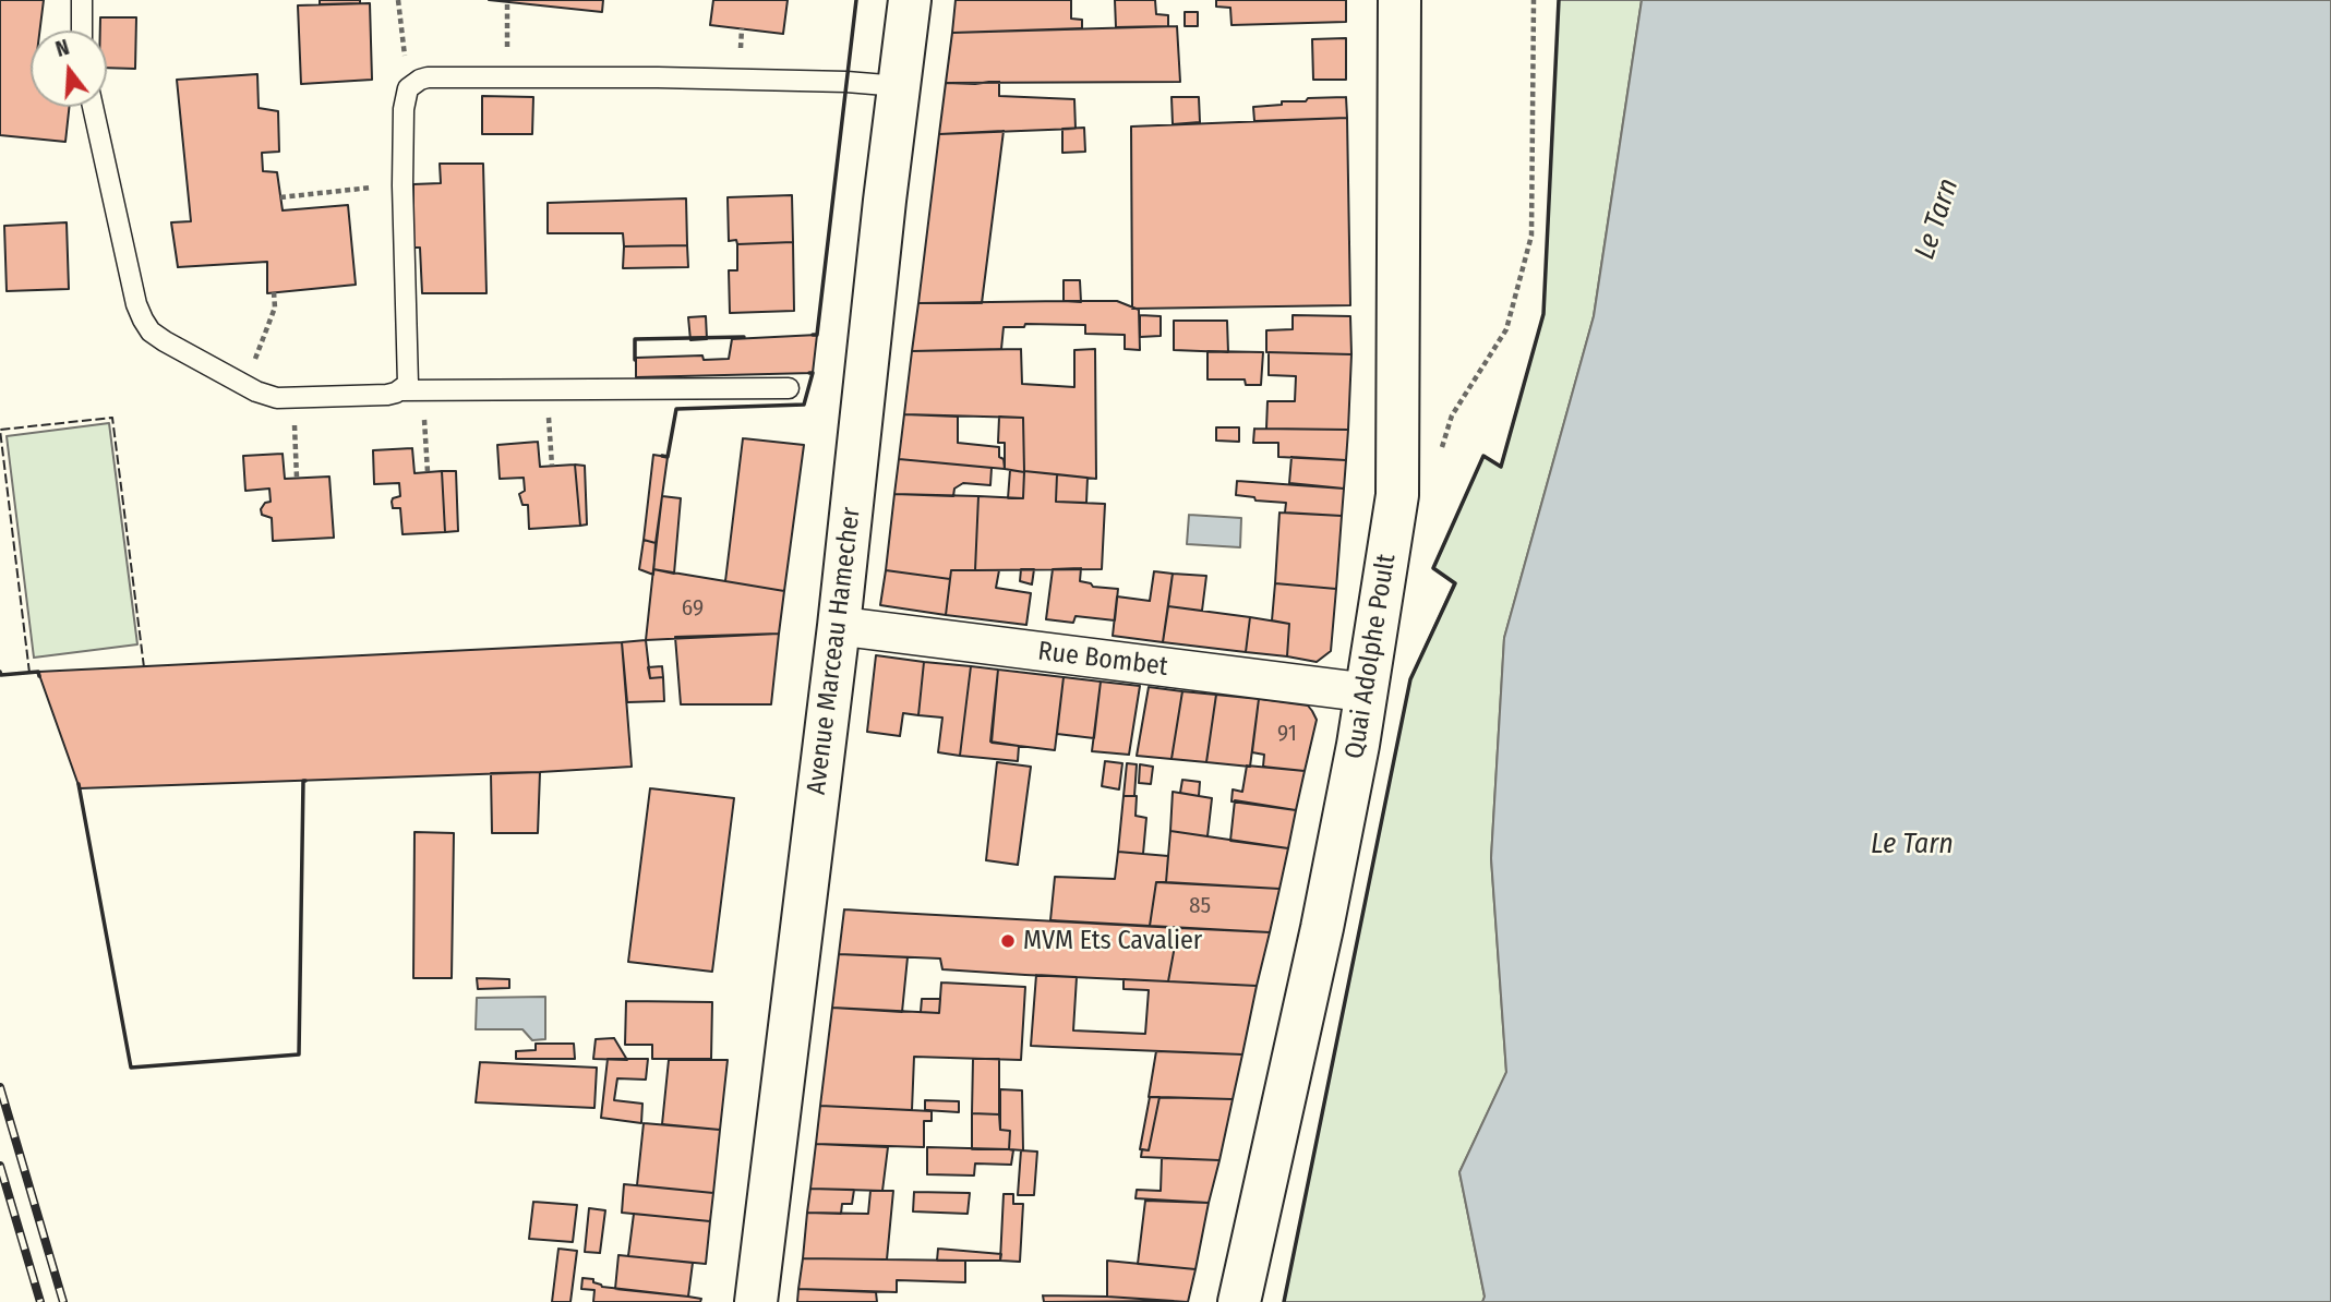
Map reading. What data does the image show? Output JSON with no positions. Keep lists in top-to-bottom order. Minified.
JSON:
{"streets":{"main road":["Avenue Marceau Hamecher","Quai Adolphe Poult"],"street":["Rue Bombet"]},"crossings":[["Avenue Marceau Hamecher","Rue Bombet"],["Quai Adolphe Poult","Rue Bombet"]],"water":["Le Tarn"],"places":["MVM Ets Cavalier"],"house_numbers":["69","91","85"],"north":"top"}
